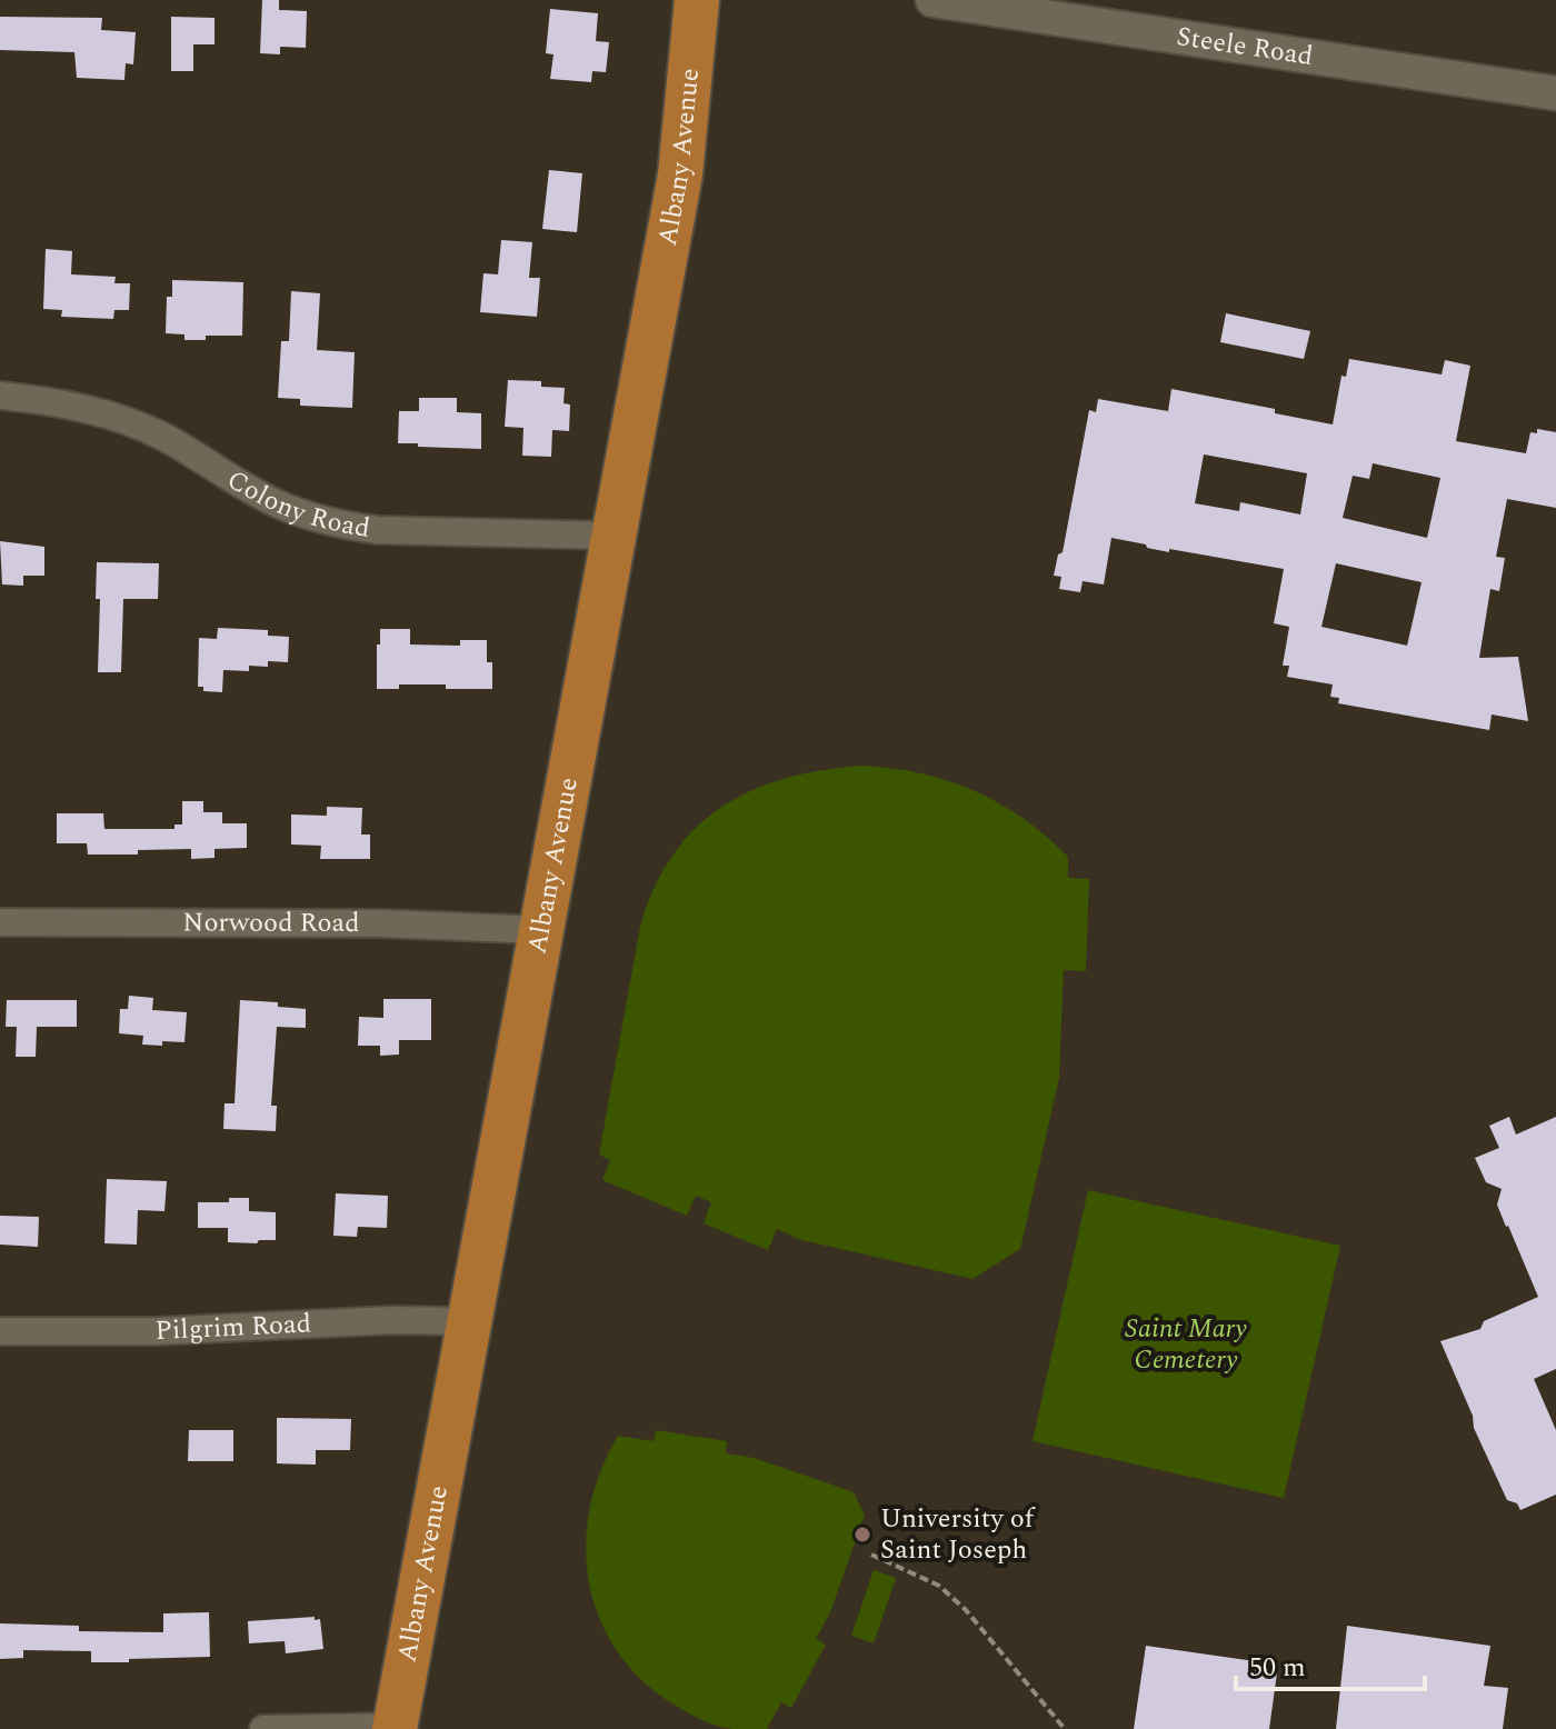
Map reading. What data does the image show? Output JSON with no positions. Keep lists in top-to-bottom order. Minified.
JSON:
{"streets":{"highway":["Albany Avenue"],"street":["Steele Road","Colony Road","Norwood Road","Pilgrim Road"]},"crossings":[["Albany Avenue","Colony Road"],["Albany Avenue","Norwood Road"],["Albany Avenue","Pilgrim Road"]],"parks":["Saint Mary Cemetery"],"places":["University of Saint Joseph"],"scale_bar":"50 m"}
